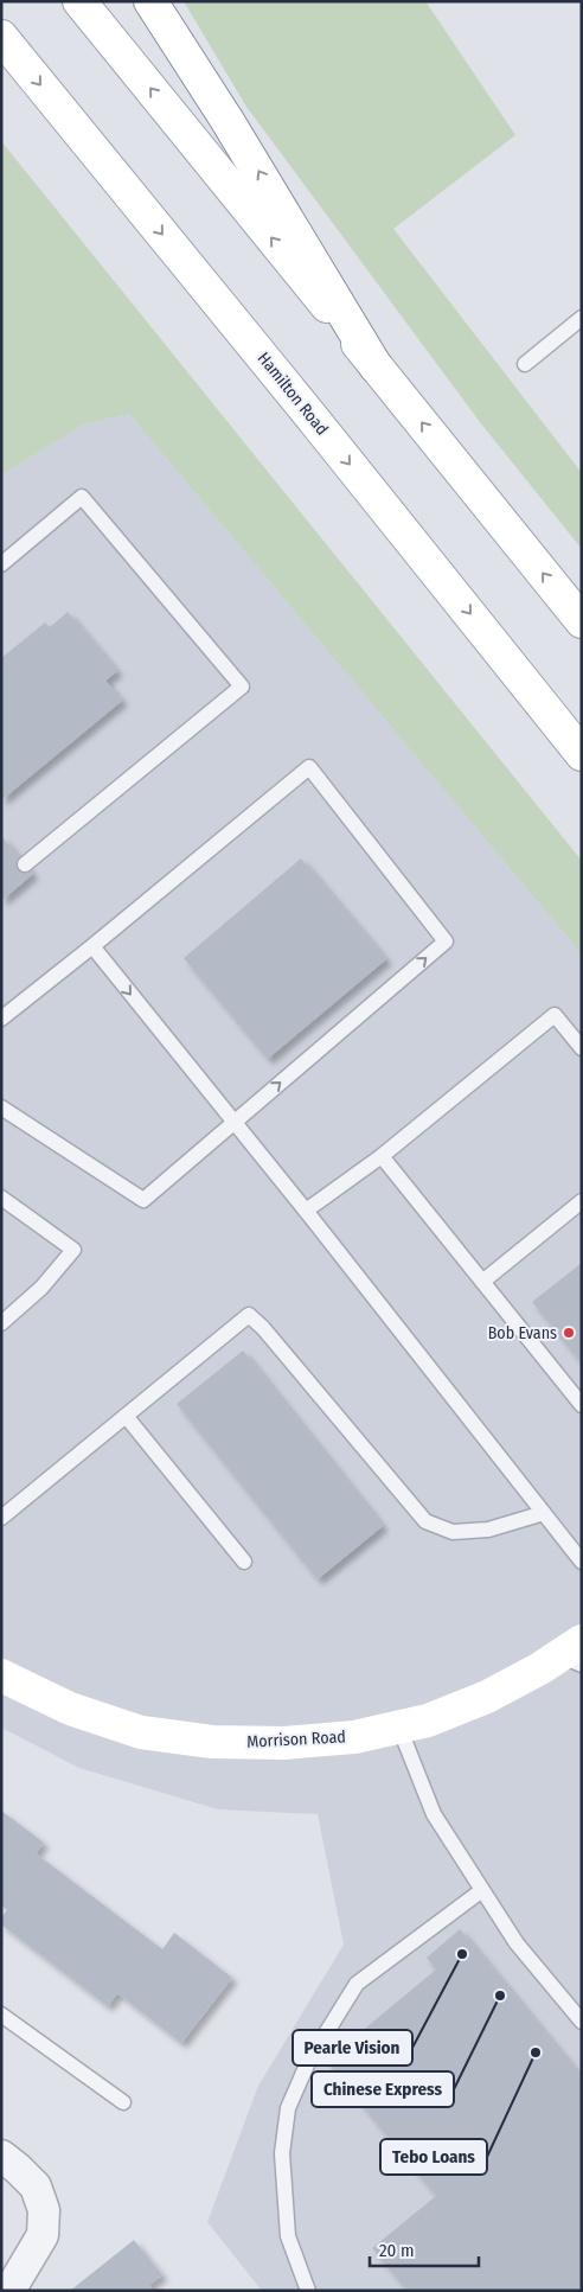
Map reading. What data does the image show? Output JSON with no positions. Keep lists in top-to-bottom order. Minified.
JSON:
{"streets":{"main road":["Hamilton Road","Morrison Road"]},"places":["Bob Evans","Pearle Vision","Chinese Express","Tebo Loans"],"scale_bar":"20 m"}
